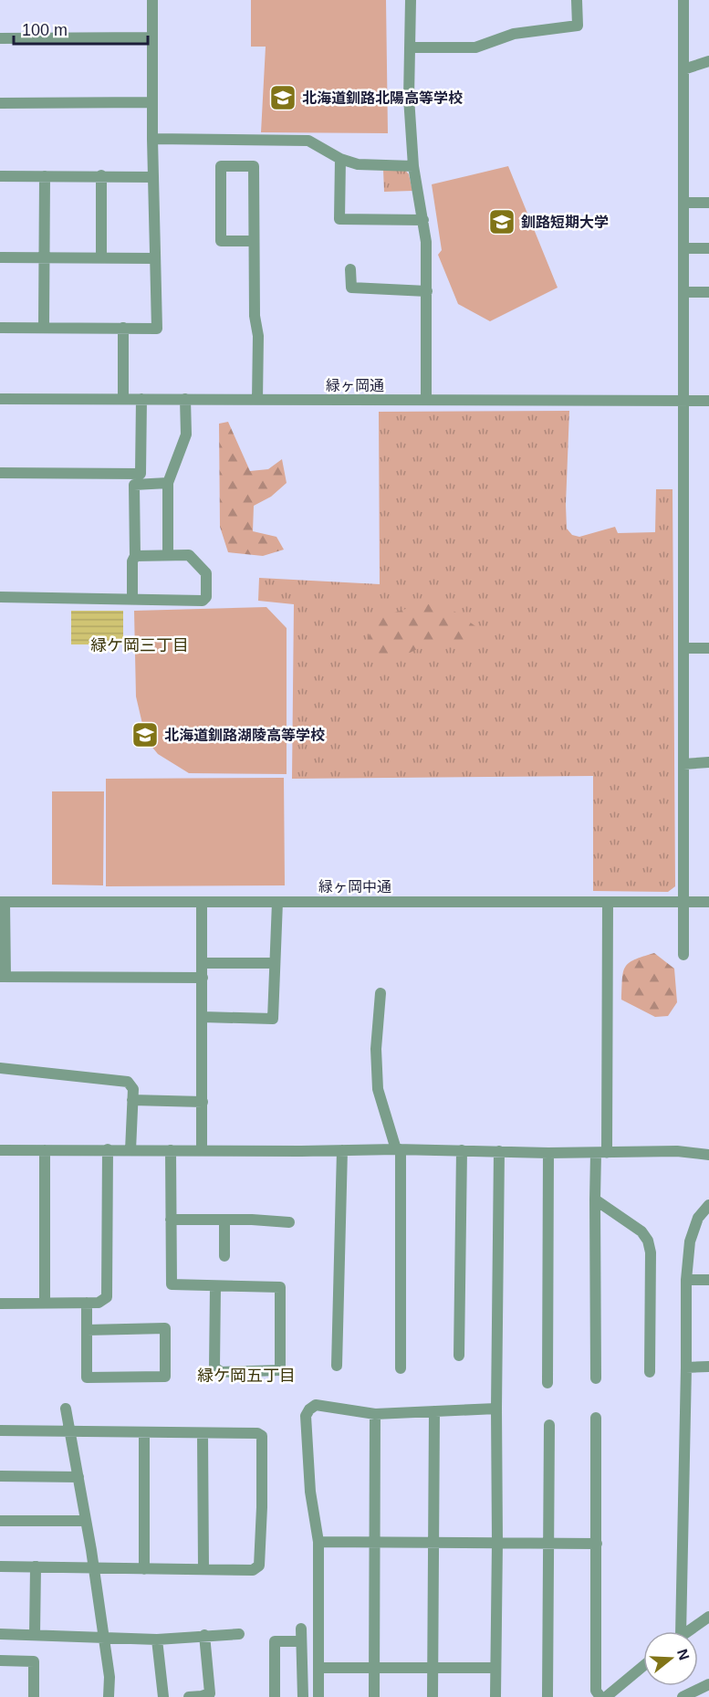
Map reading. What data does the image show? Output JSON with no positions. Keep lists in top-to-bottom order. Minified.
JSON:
{"streets":{"street":["緑ヶ岡通","緑ヶ岡中通"]},"districts":["緑ケ岡三丁目","緑ケ岡五丁目"],"places":{"school or university":["北海道釧路北陽高等学校","釧路短期大学","北海道釧路湖陵高等学校"]},"scale_bar":"100 m","north":"right"}
